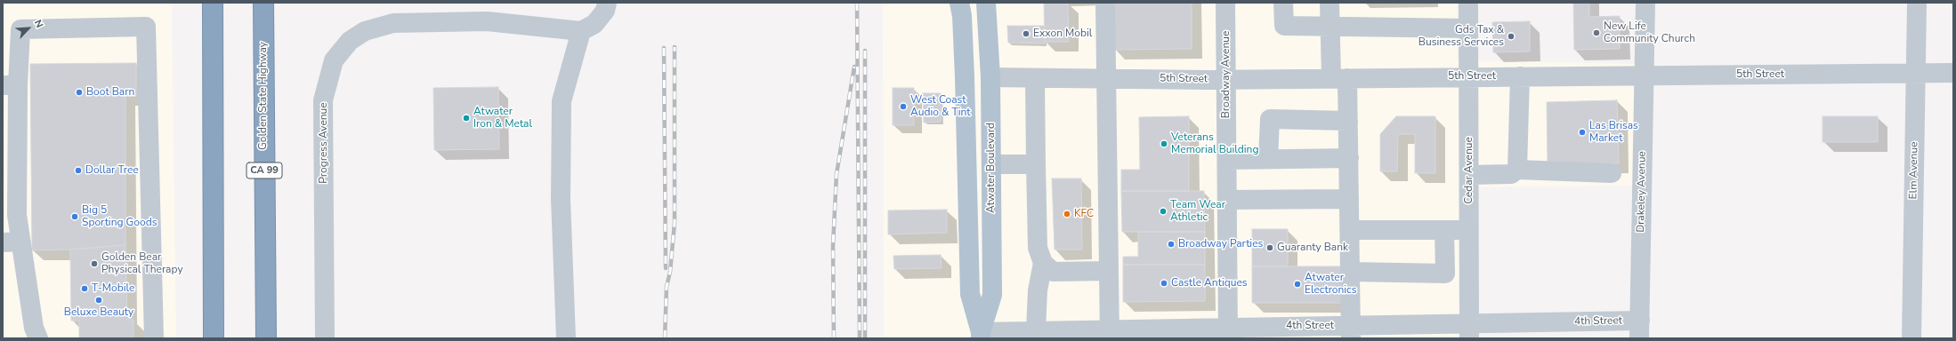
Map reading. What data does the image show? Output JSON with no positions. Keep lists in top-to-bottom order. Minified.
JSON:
{"streets":{"highway":["Golden State Highway","CA 99"],"main road":["Atwater Boulevard"],"street":["Broadway Avenue","5th Street","Progress Avenue","Cedar Avenue","Elm Avenue","Drakeley Avenue","4th Street"]},"crossings":[["Broadway Avenue","5th Street"],["Broadway Avenue","4th Street"],["5th Street","Atwater Boulevard"],["5th Street","Cedar Avenue"],["5th Street","Elm Avenue"],["5th Street","Drakeley Avenue"],["Atwater Boulevard","4th Street"],["Cedar Avenue","4th Street"],["Drakeley Avenue","4th Street"]],"places":["New Life Community Church","Exxon Mobil","Gds Tax & Business Services","Boot Barn","West Coast Audio & Tint","Atwater Iron & Metal","Las Brisas Market","Veterans Memorial Building","Dollar Tree","Team Wear Athletic","KFC","Big 5 Sporting Goods","Broadway Parties","Guaranty Bank","Golden Bear Physical Therapy","Castle Antiques","Atwater Electronics","T-Mobile","Beluxe Beauty"],"north":"top right"}
